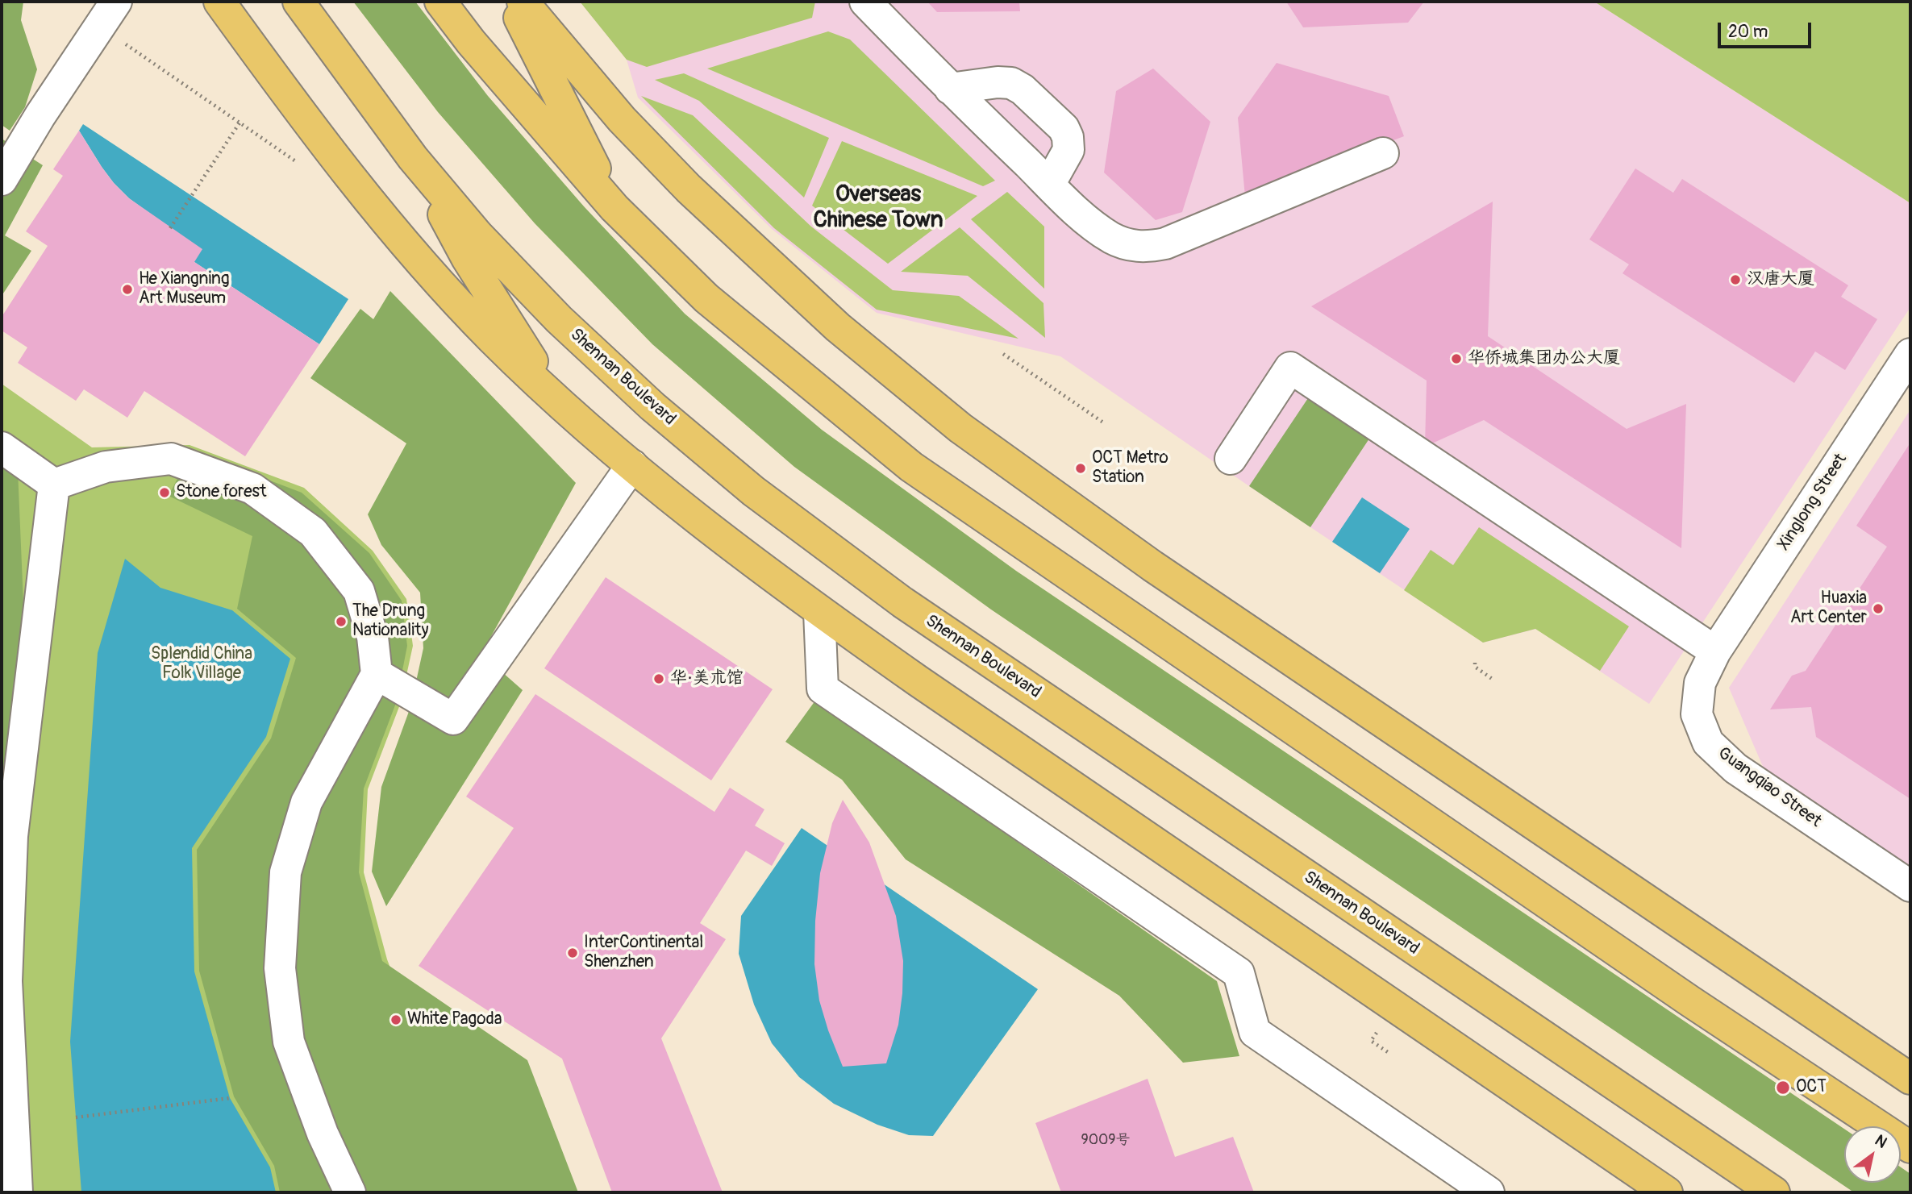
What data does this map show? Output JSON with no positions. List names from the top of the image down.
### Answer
{
  "streets": {
    "main road": ["Shennan Boulevard"],
    "street": ["Xinglong Street", "Guangqiao Street"]
  },
  "crossings": [
    ["Xinglong Street", "Guangqiao Street"]
  ],
  "districts": ["Overseas Chinese Town"],
  "parks": ["Splendid China Folk Village"],
  "places": [
    "汉唐大厦",
    "He Xiangning Art Museum",
    "华侨城集团办公大厦",
    "OCT Metro Station",
    "Stone forest",
    "Huaxia Art Center",
    "The Drung Nationality",
    "华·美术馆",
    "InterContinental Shenzhen",
    "White Pagoda",
    "OCT"
  ],
  "house_numbers": ["9009号"],
  "scale_bar": "20 m",
  "north": "top right"
}
